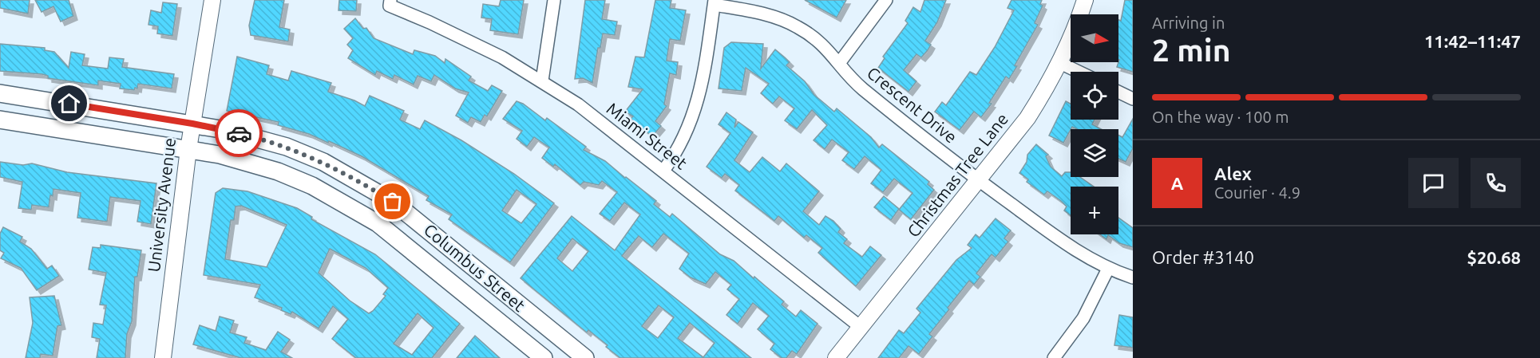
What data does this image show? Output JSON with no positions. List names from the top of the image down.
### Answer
{
  "streets": {
    "main road": ["Columbus Street"],
    "street": [
      "Crescent Drive",
      "Miami Street",
      "Christmas Tree Lane",
      "University Avenue"
    ]
  },
  "crossings": [
    ["Crescent Drive", "Christmas Tree Lane"],
    ["Miami Street", "Christmas Tree Lane"],
    ["University Avenue", "Columbus Street"]
  ],
  "north": "right",
  "page": {
    "heading": ["2 min", "Arriving in", "11:42–11:47"],
    "panel": [
      "Alex",
      "Courier · 4.9",
      "Order #3140",
      "$20.68"
    ],
    "map_buttons": "+",
    "bar": "On the way · 100 m",
    "round": "A"
  }
}
